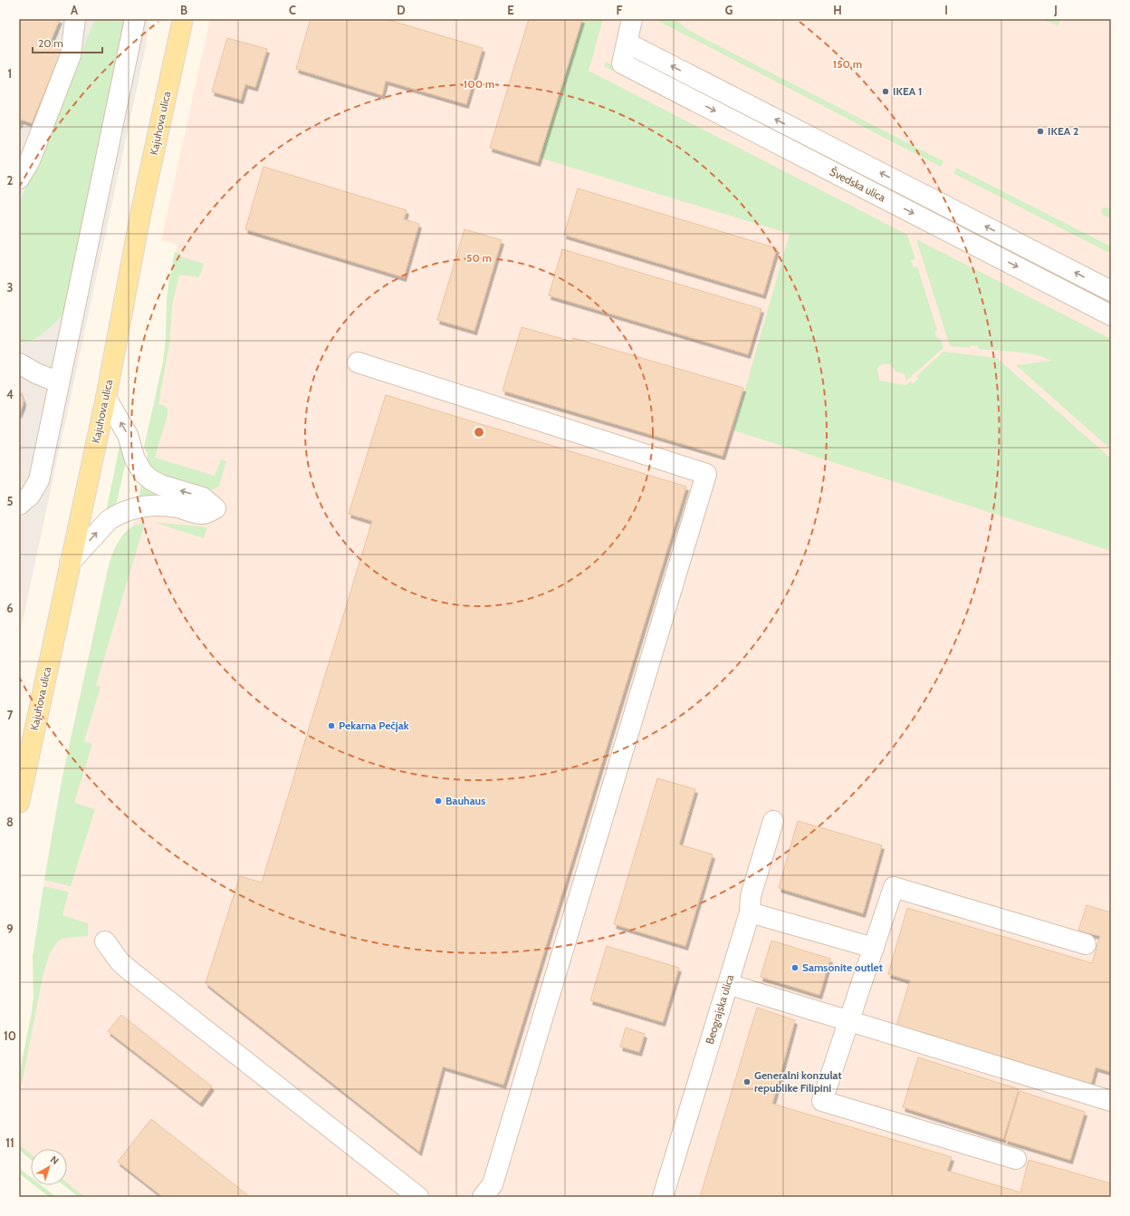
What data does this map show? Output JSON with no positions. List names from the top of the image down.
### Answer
{
  "streets": {
    "main road": ["Kajuhova ulica"],
    "street": ["Švedska ulica", "Beograjska ulica"]
  },
  "places": [
    "IKEA 1",
    "IKEA 2",
    "Pekarna Pečjak",
    "Bauhaus",
    "Samsonite outlet",
    "Generalni konzulat republike Filipini"
  ],
  "scale_bar": "20 m",
  "north": "top right",
  "grid": {
    "columns": [
      "A",
      "B",
      "C",
      "D",
      "E",
      "F",
      "G",
      "H",
      "I",
      "J"
    ],
    "rows": [
      "1",
      "2",
      "3",
      "4",
      "5",
      "6",
      "7",
      "8",
      "9",
      "10",
      "11"
    ]
  },
  "rings": ["150 m", "100 m", "50 m"]
}
